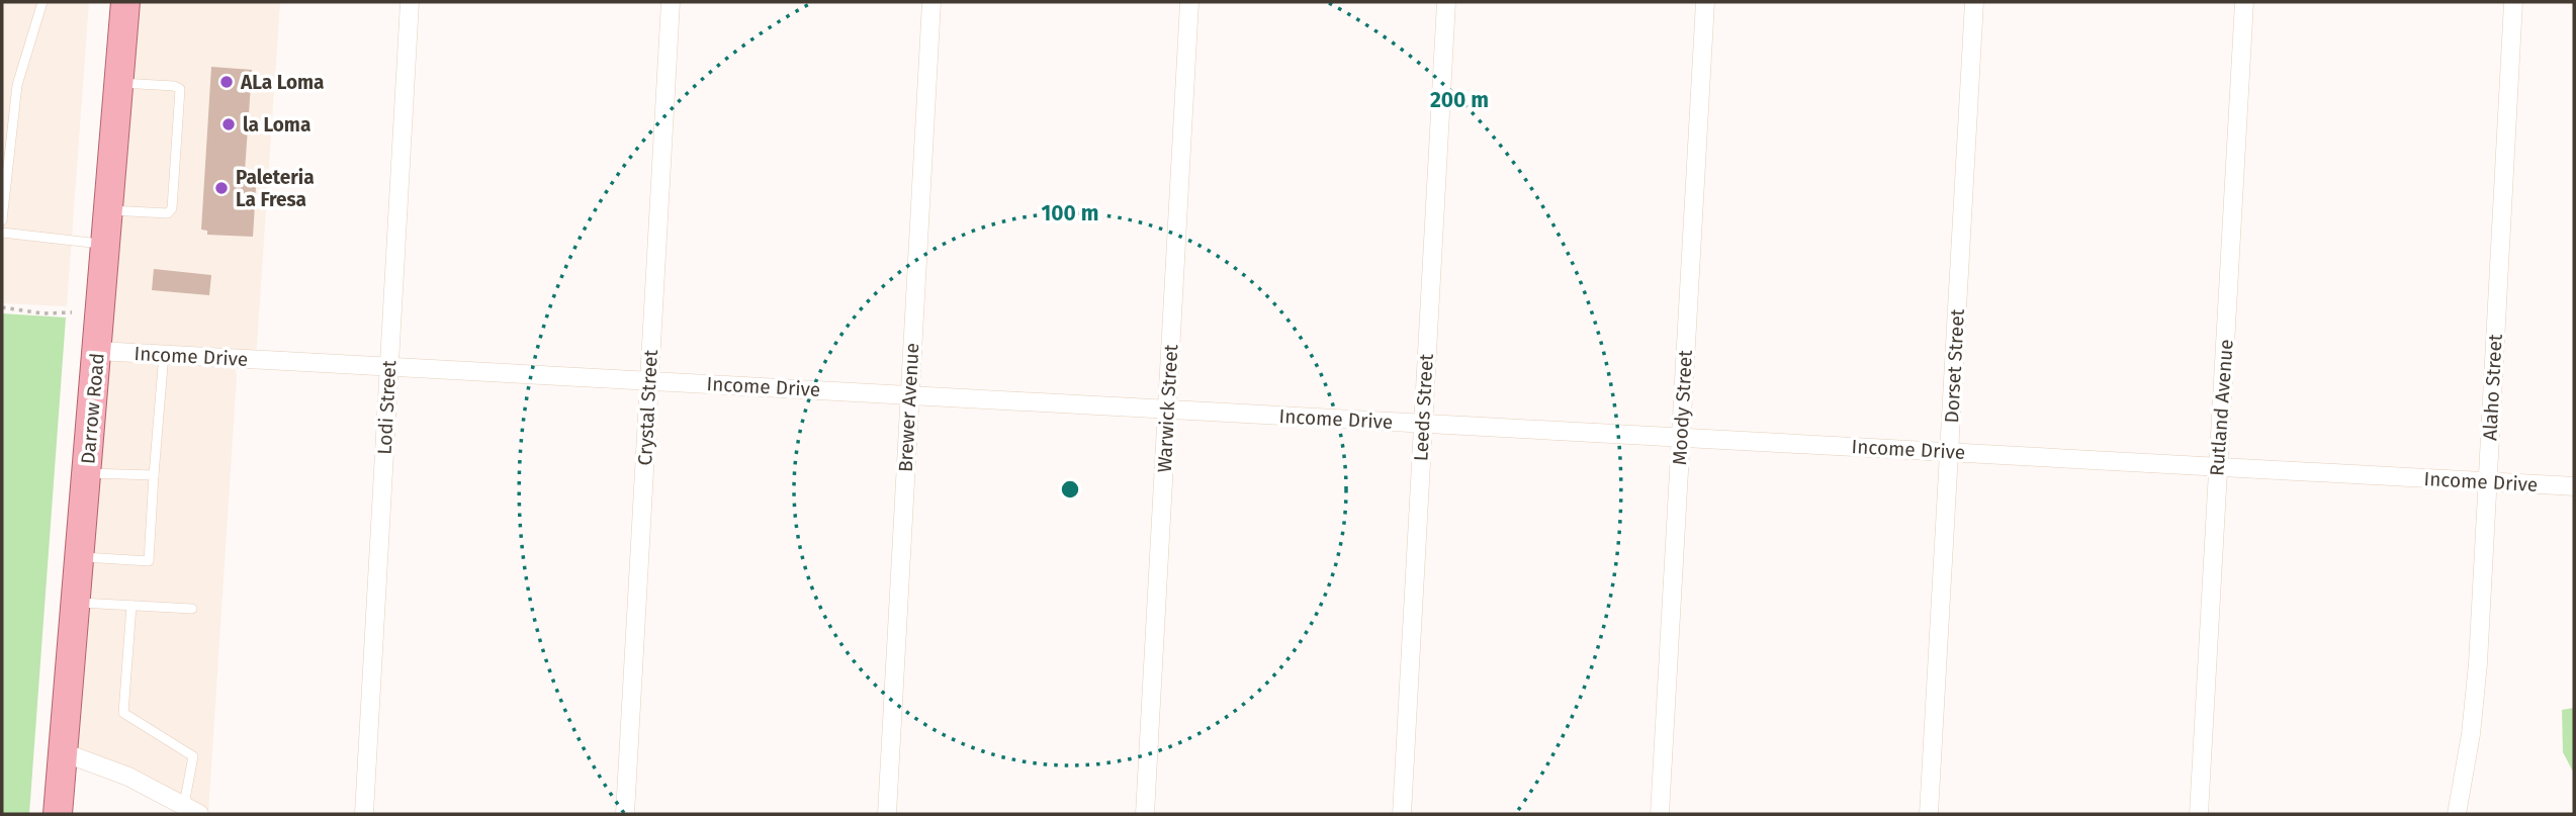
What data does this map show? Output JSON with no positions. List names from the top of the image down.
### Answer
{
  "streets": {
    "main road": ["Darrow Road"],
    "street": [
      "Income Drive",
      "Dorset Street",
      "Alaho Street",
      "Lodi Street",
      "Crystal Street",
      "Brewer Avenue",
      "Leeds Street",
      "Moody Street",
      "Rutland Avenue",
      "Warwick Street"
    ]
  },
  "crossings": [
    ["Income Drive", "Dorset Street"],
    ["Income Drive", "Alaho Street"],
    ["Income Drive", "Lodi Street"],
    ["Income Drive", "Crystal Street"],
    ["Income Drive", "Brewer Avenue"],
    ["Income Drive", "Leeds Street"],
    ["Income Drive", "Moody Street"],
    ["Income Drive", "Rutland Avenue"],
    ["Income Drive", "Darrow Road"],
    ["Income Drive", "Warwick Street"]
  ],
  "places": ["ALa Loma", "la Loma", "Paleteria La Fresa"],
  "rings": ["200 m", "100 m"]
}
